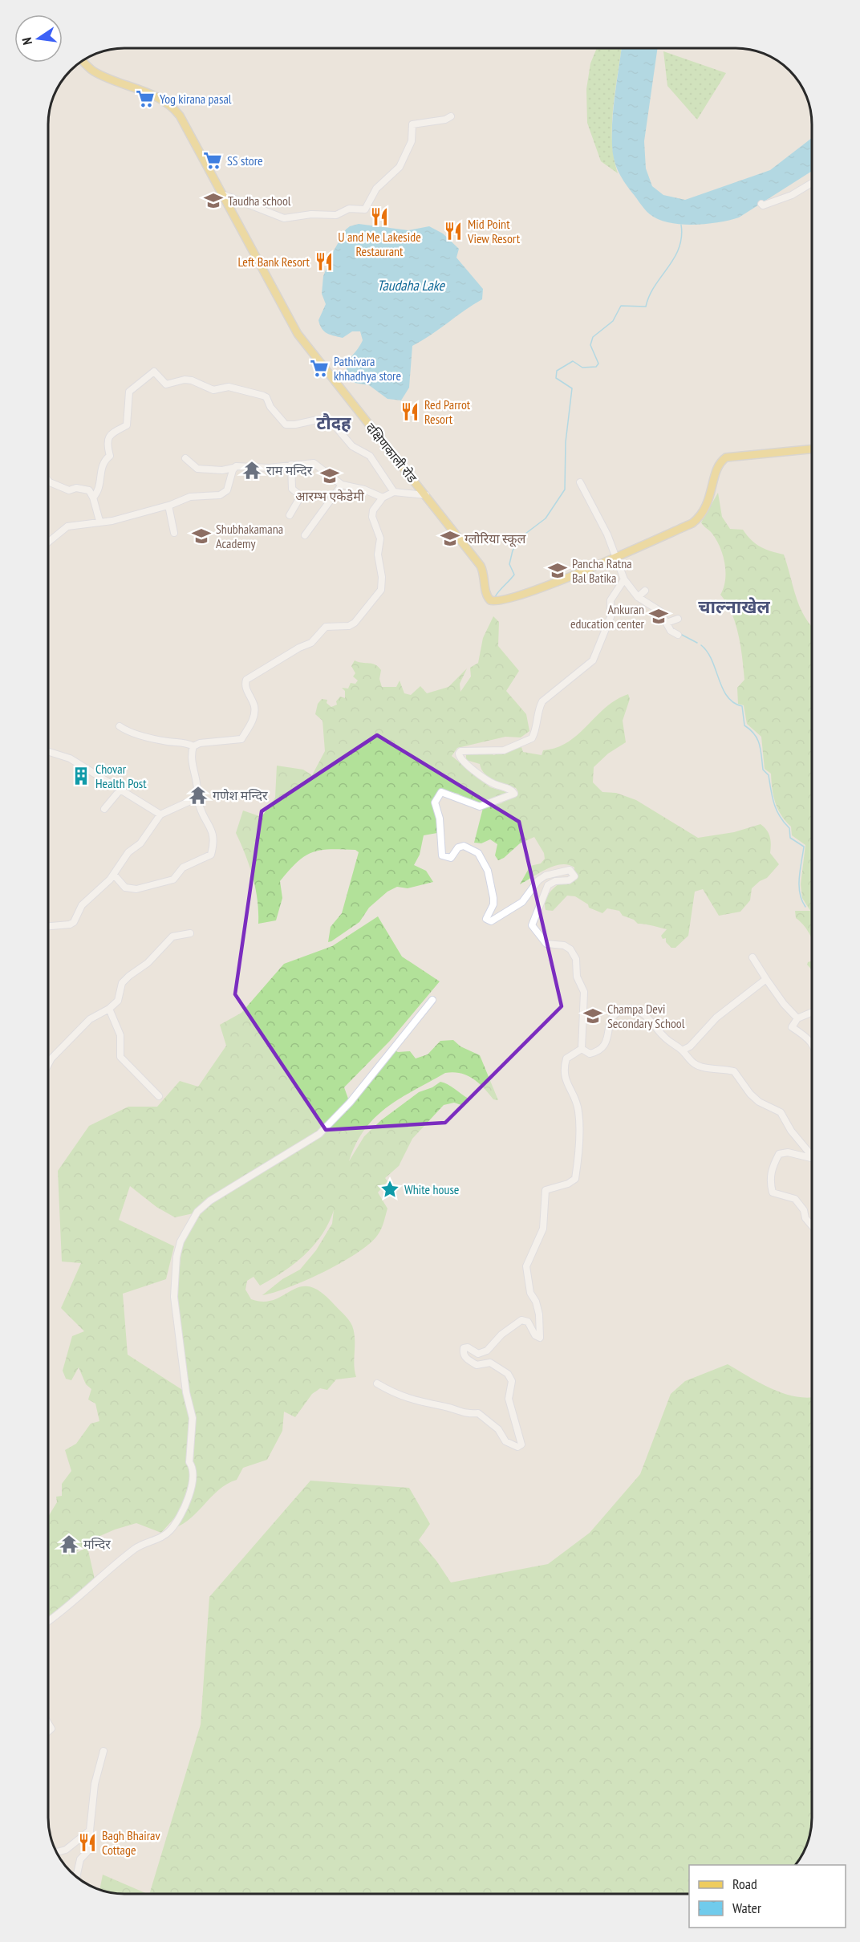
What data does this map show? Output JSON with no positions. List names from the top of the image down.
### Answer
{
  "streets": {
    "main road": ["दक्षिणकाली रोड"]
  },
  "districts": ["टौदह", "चाल्नाखेल"],
  "water": ["Taudaha Lake"],
  "places": {
    "supermarket": ["Yog kirana pasal", "SS store", "Pathivara khhadhya store"],
    "school or university": [
      "Taudha school",
      "आरम्भ एकेडेमी",
      "Shubhakamana Academy",
      "ग्लोरिया स्कूल",
      "Pancha Ratna Bal Batika",
      "Ankuran education center",
      "Champa Devi Secondary School"
    ],
    "restaurant": [
      "U and Me Lakeside Restaurant",
      "Mid Point View Resort",
      "Left Bank Resort",
      "Red Parrot Resort",
      "Bagh Bhairav Cottage"
    ],
    "temple": ["राम मन्दिर", "गणेश मन्दिर", "मन्दिर"],
    "building": ["Chovar Health Post"],
    "place": ["White house"]
  },
  "legend": ["Road", "Water"],
  "north": "left"
}
